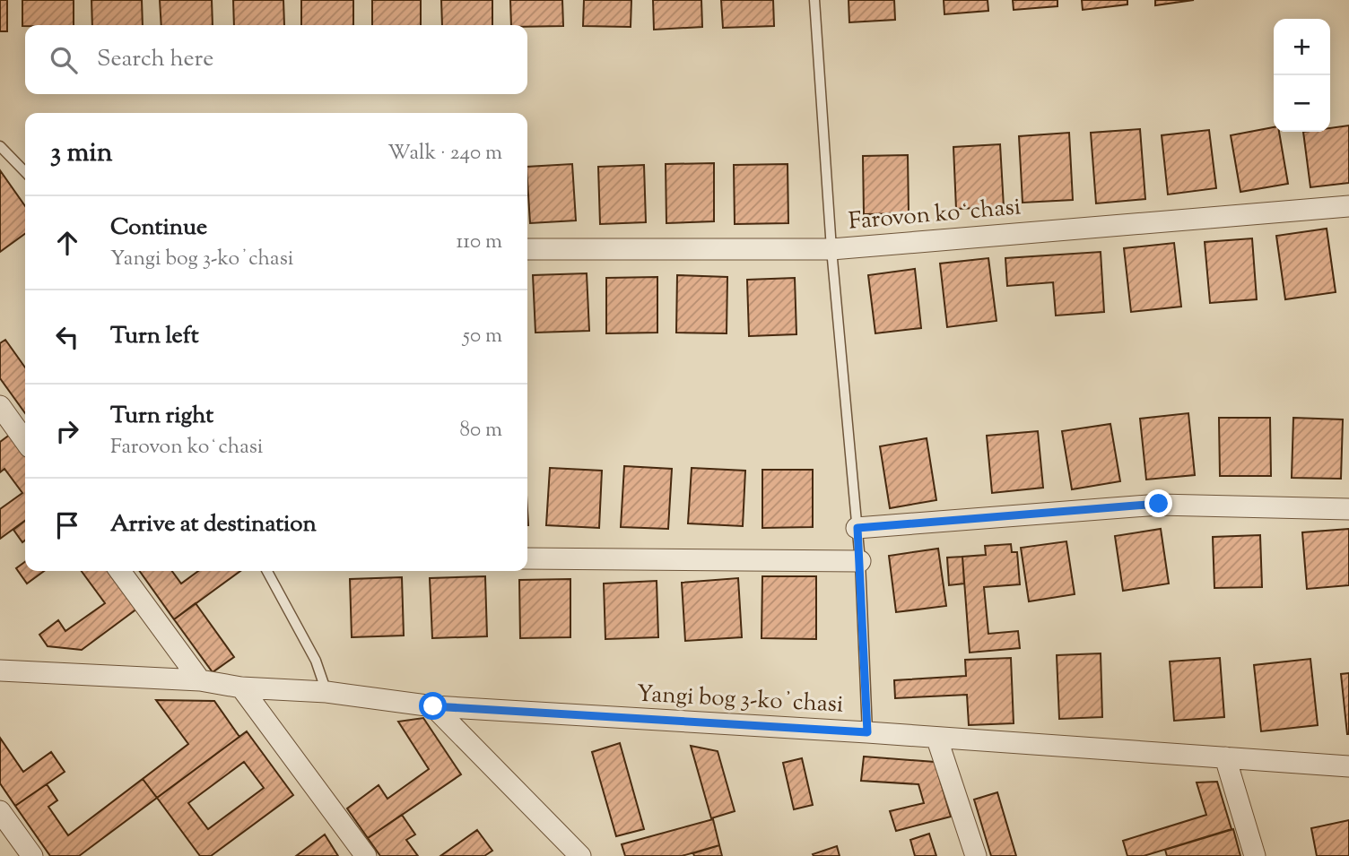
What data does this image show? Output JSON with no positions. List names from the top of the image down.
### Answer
{
  "streets": {
    "street": ["Farovon koʻchasi", "Yangi bog 3-koʼchasi"]
  },
  "page": {
    "map_buttons": ["+", "−"],
    "search": "Search here",
    "heading": ["3 min", "Walk · 240 m"],
    "list": [
      ["Continue", "Yangi bog 3-koʼchasi", "110 m"],
      ["Turn left", "50 m"],
      ["Turn right", "Farovon koʻchasi", "80 m"],
      "Arrive at destination"
    ]
  }
}
